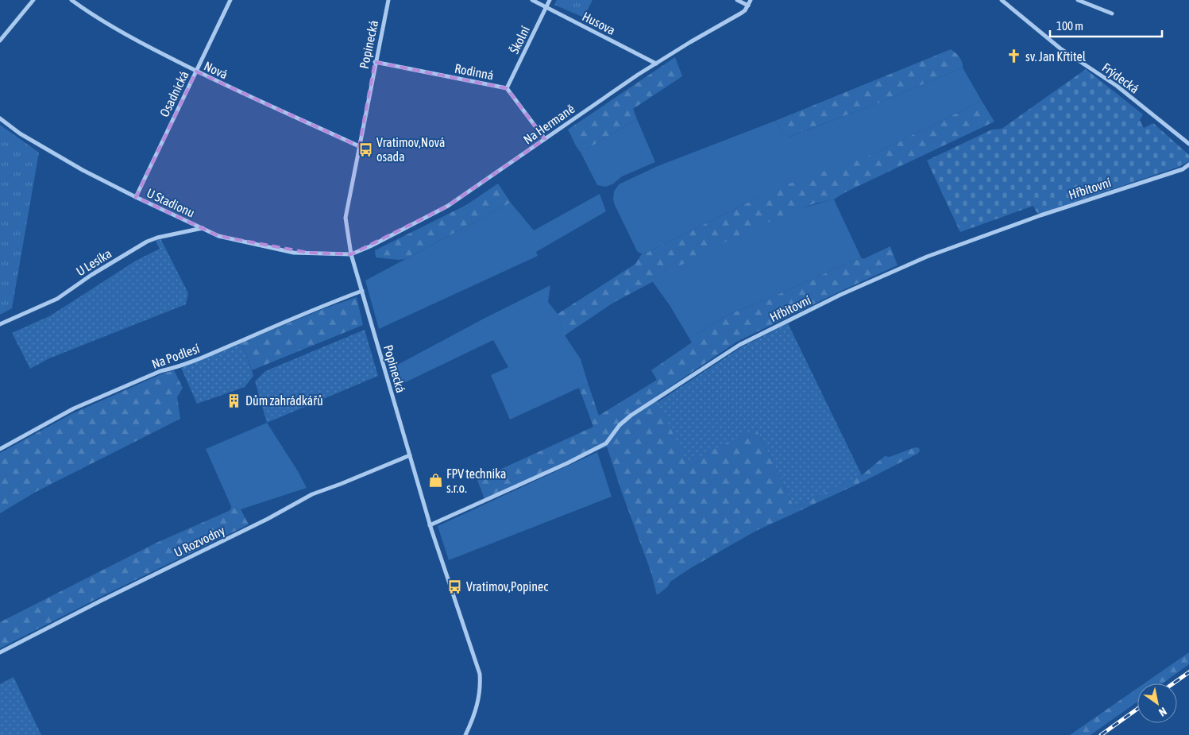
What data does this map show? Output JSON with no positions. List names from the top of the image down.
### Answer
{
  "streets": {
    "street": [
      "Husova",
      "Školní",
      "Popinecká",
      "Nová",
      "Rodinná",
      "Frýdecká",
      "Osadnická",
      "Na Hermaně",
      "Hřbitovní",
      "U Stadionu",
      "U Lesíka",
      "Na Podlesí",
      "U Rozvodny"
    ]
  },
  "crossings": [
    ["Husova", "Školní"],
    ["Husova", "Na Hermaně"],
    ["Školní", "Rodinná"],
    ["Popinecká", "Nová"],
    ["Popinecká", "Rodinná"],
    ["Popinecká", "Na Hermaně"],
    ["Popinecká", "Hřbitovní"],
    ["Popinecká", "U Stadionu"],
    ["Popinecká", "Na Podlesí"],
    ["Popinecká", "U Rozvodny"],
    ["Nová", "Osadnická"],
    ["Rodinná", "Na Hermaně"],
    ["Osadnická", "U Stadionu"],
    ["Na Hermaně", "U Stadionu"],
    ["U Stadionu", "U Lesíka"]
  ],
  "places": {
    "church": ["sv. Jan Křtitel"],
    "bus stop": ["Vratimov,Nová osada", "Vratimov,Popinec"],
    "building": ["Dům zahrádkářů"],
    "shop": ["FPV technika s.r.o."]
  },
  "scale_bar": "100 m",
  "north": "bottom right"
}
